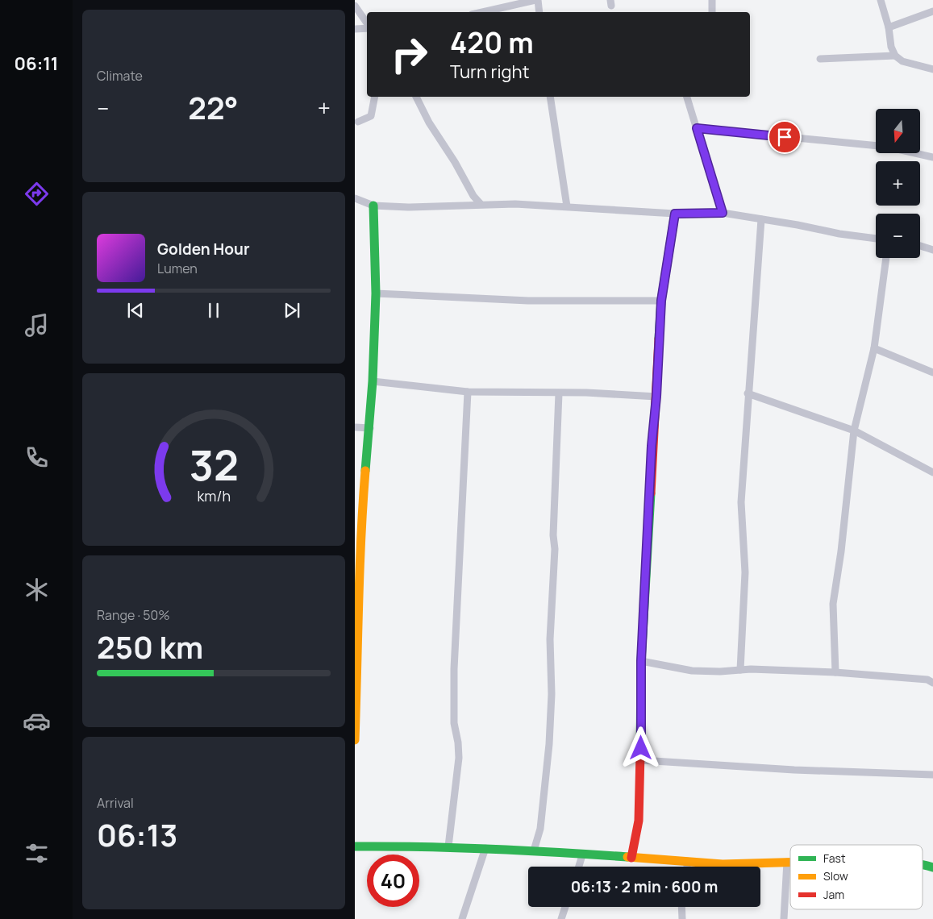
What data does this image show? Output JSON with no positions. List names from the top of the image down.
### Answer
{
  "legend": ["Fast", "Slow", "Jam"],
  "north": "bottom",
  "page": {
    "tabs": "06:11",
    "tile": [
      "Climate",
      ["Range · 50%", "250 km"],
      ["Arrival", "06:13"]
    ],
    "turn": ["420 m", "Turn right"],
    "heat": ["−", "22°", "+"],
    "map_buttons": ["+", "−"],
    "song": ["Golden Hour", "Lumen"],
    "limit": "40",
    "trip": "06:13 · 2 min · 600 m",
    "gauge": ["32", "km/h"]
  }
}
